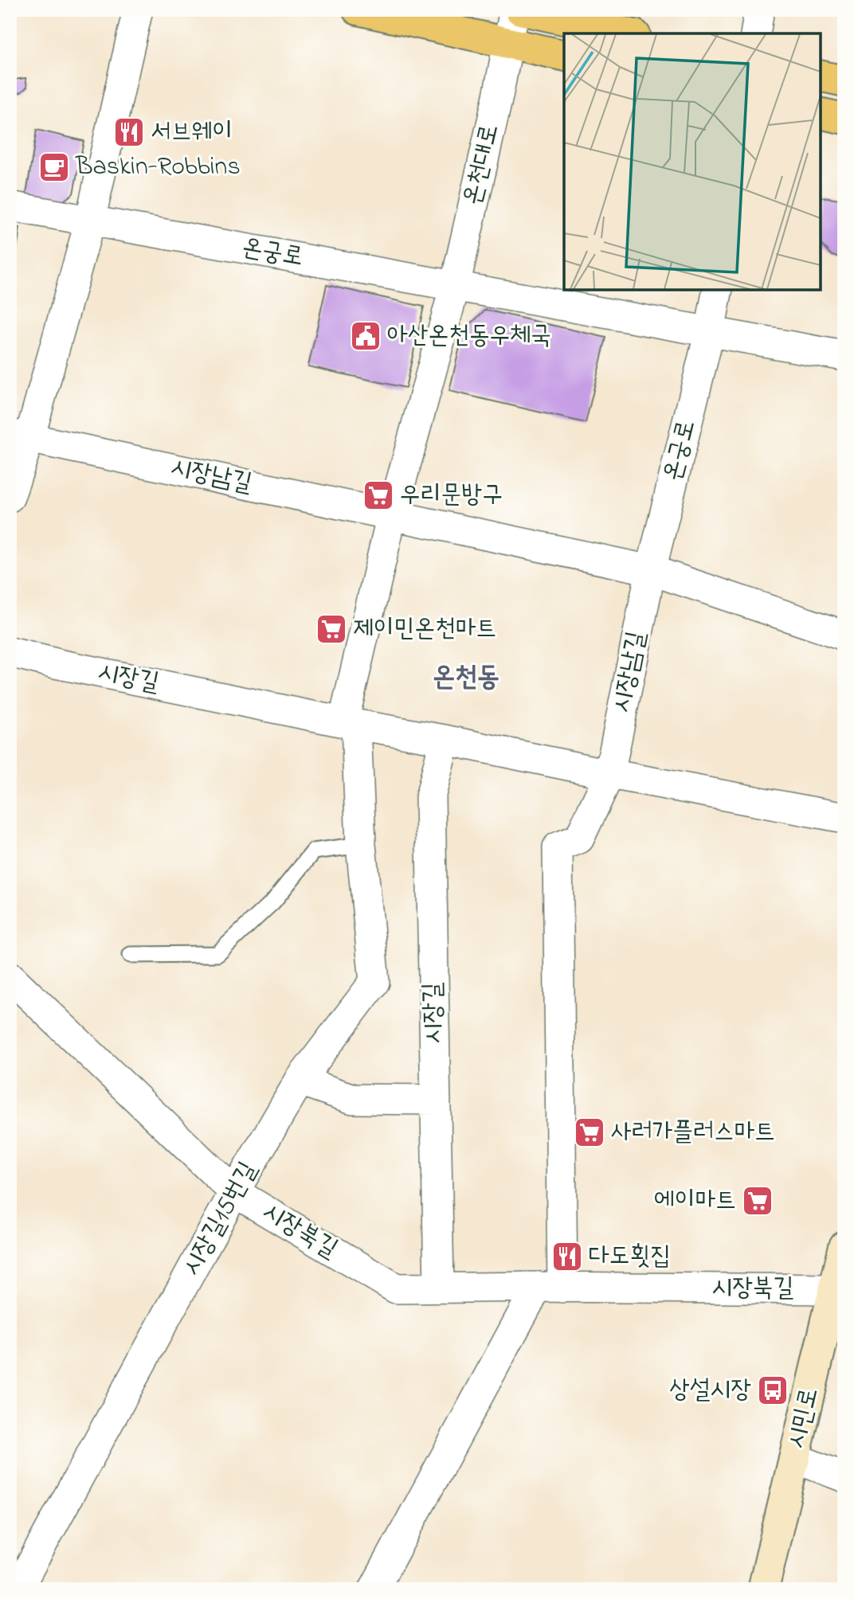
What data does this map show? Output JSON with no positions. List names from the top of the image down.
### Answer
{
  "streets": {
    "main road": ["시민로"],
    "street": [
      "온천대로",
      "온궁로",
      "시장남길",
      "시장길",
      "시장길15번길",
      "시장북길"
    ]
  },
  "crossings": [
    ["온천대로", "온궁로"],
    ["온궁로", "시장남길"],
    ["시장남길", "시장길"],
    ["시장길", "시장길15번길"],
    ["시장길", "시장북길"],
    ["시장길15번길", "시장북길"],
    ["시장북길", "시민로"]
  ],
  "districts": ["온천동"],
  "places": {
    "restaurant": ["서브웨이", "다도횟집"],
    "cafe": ["Baskin-Robbins"],
    "public building": ["아산온천동우체국"],
    "supermarket": [
      "우리문방구",
      "제이민온천마트",
      "사러가플러스마트",
      "에이마트"
    ],
    "bus stop": ["상설시장"]
  }
}
